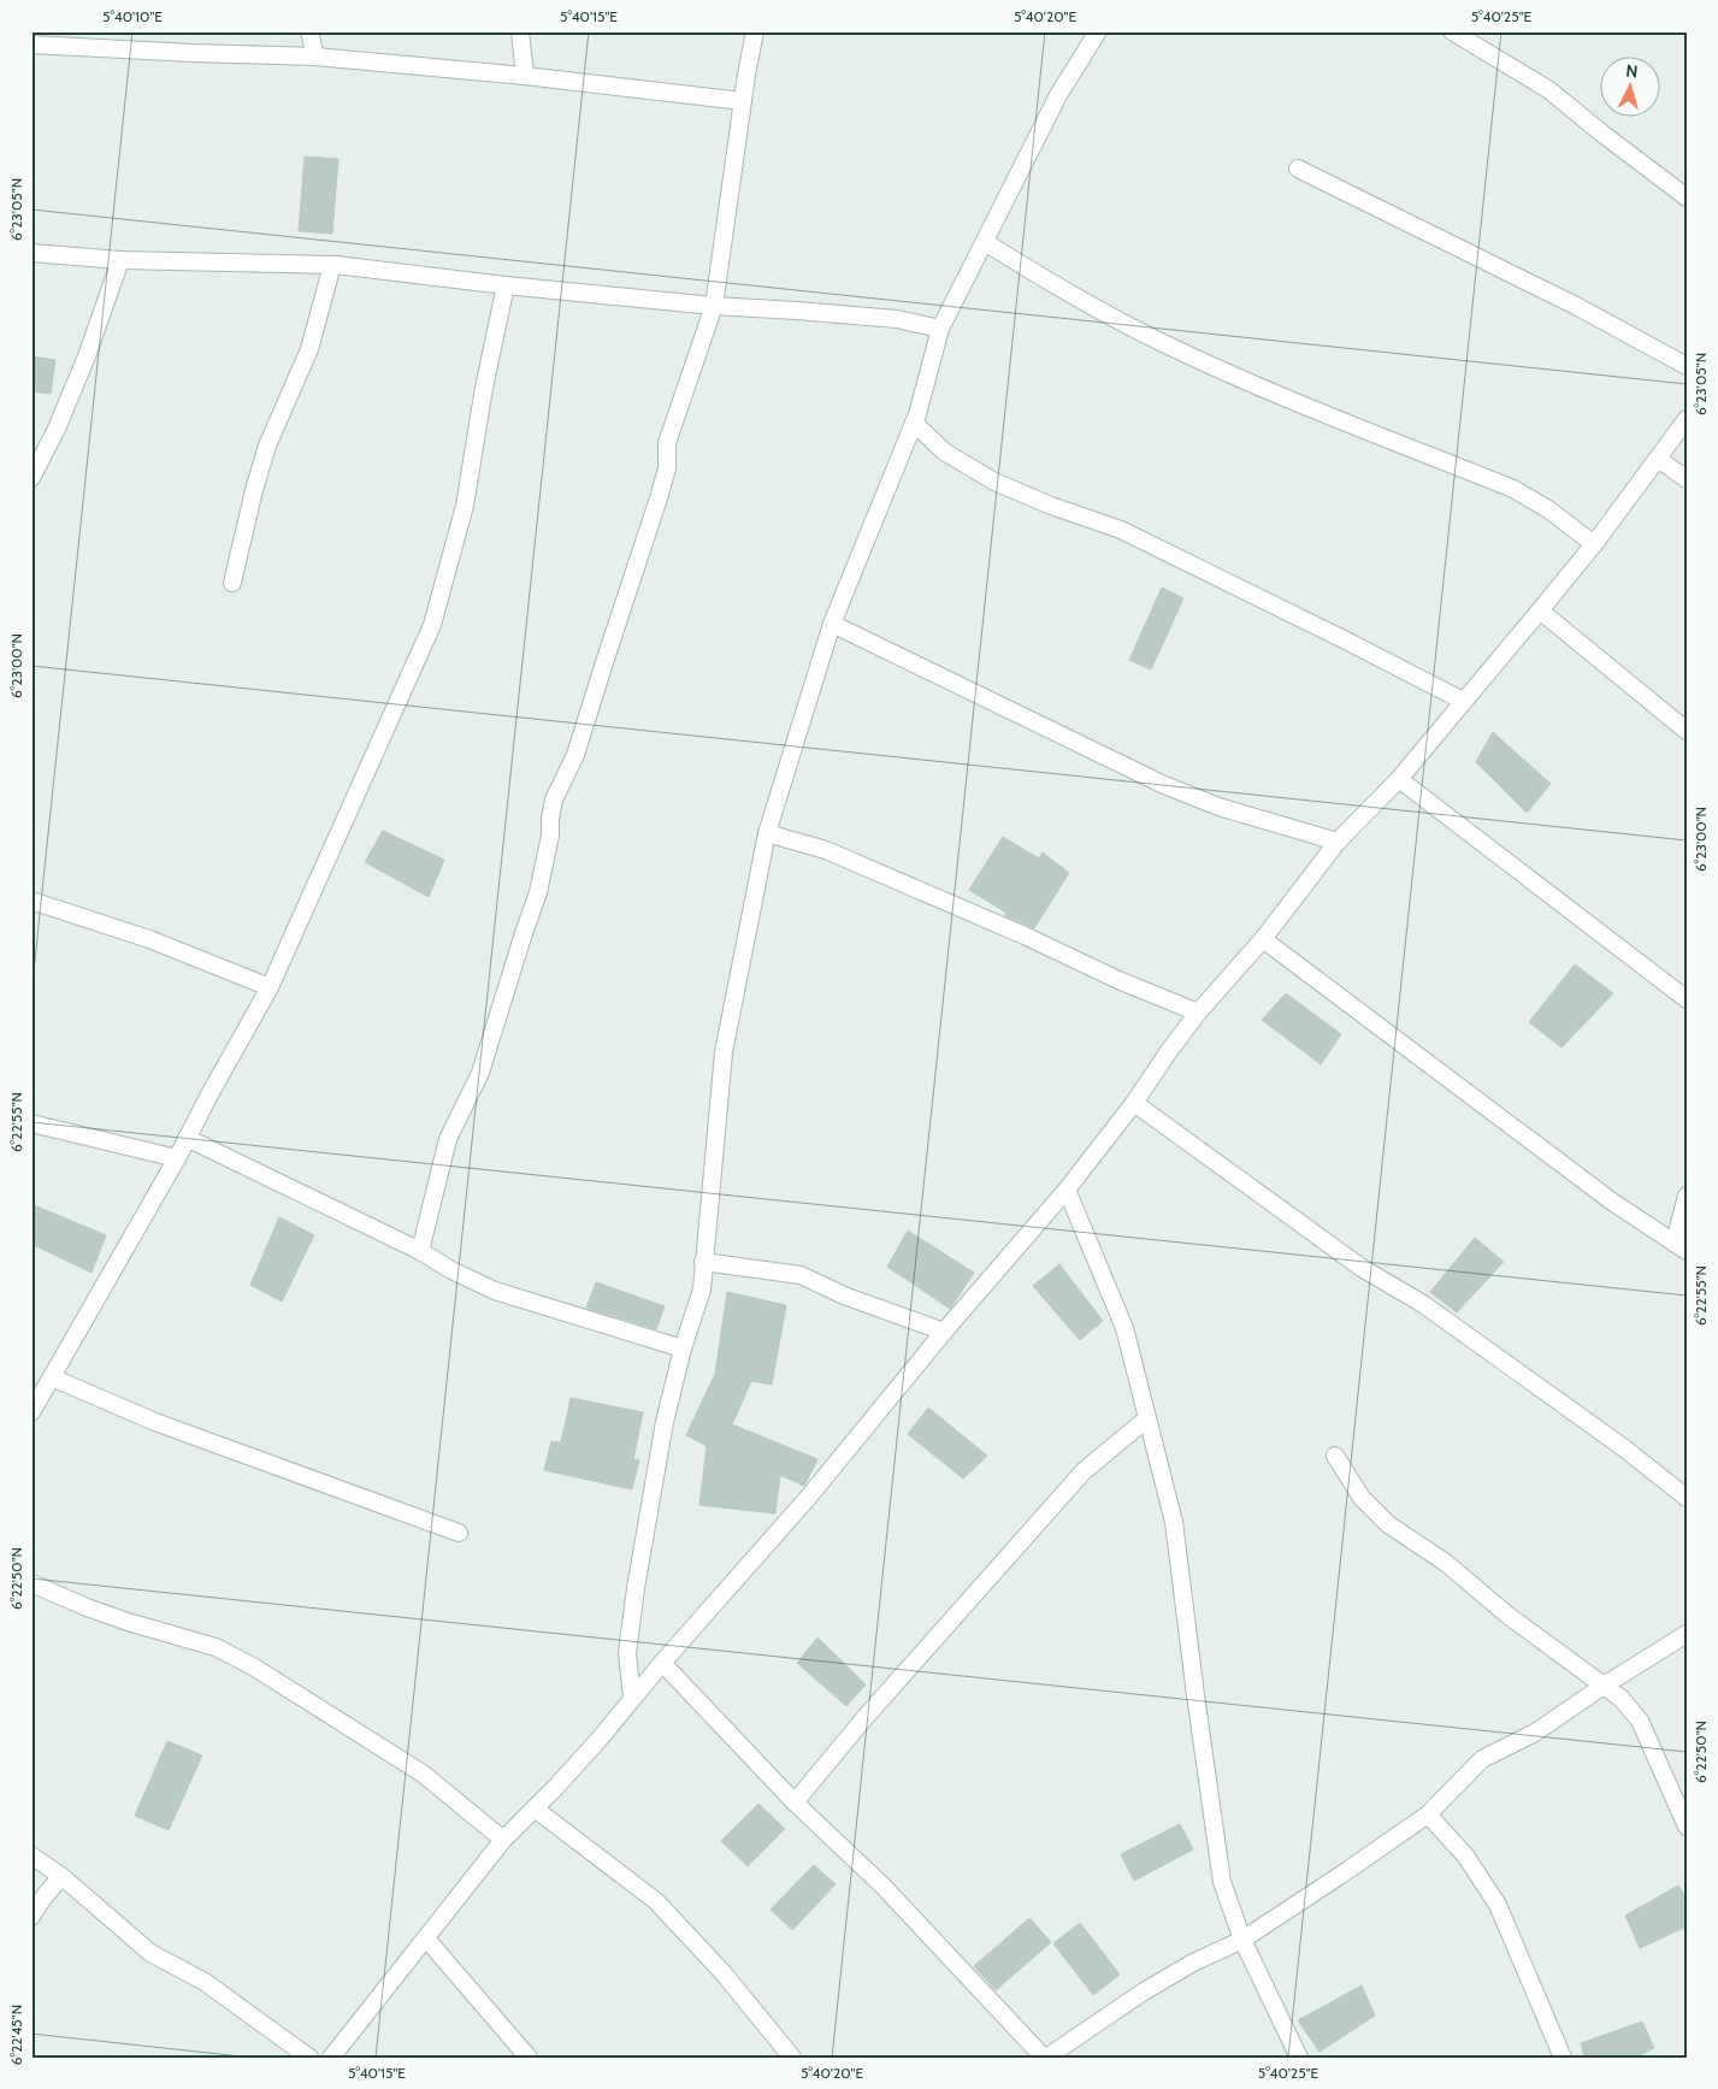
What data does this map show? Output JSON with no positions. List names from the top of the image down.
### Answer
{
  "north": "top",
  "coordinates": [
    "5°40'10\"E",
    "5°40'15\"E",
    "5°40'20\"E",
    "5°40'25\"E",
    "6°23'05\"N",
    "6°23'00\"N",
    "6°22'55\"N",
    "6°22'50\"N",
    "6°22'45\"N"
  ]
}
